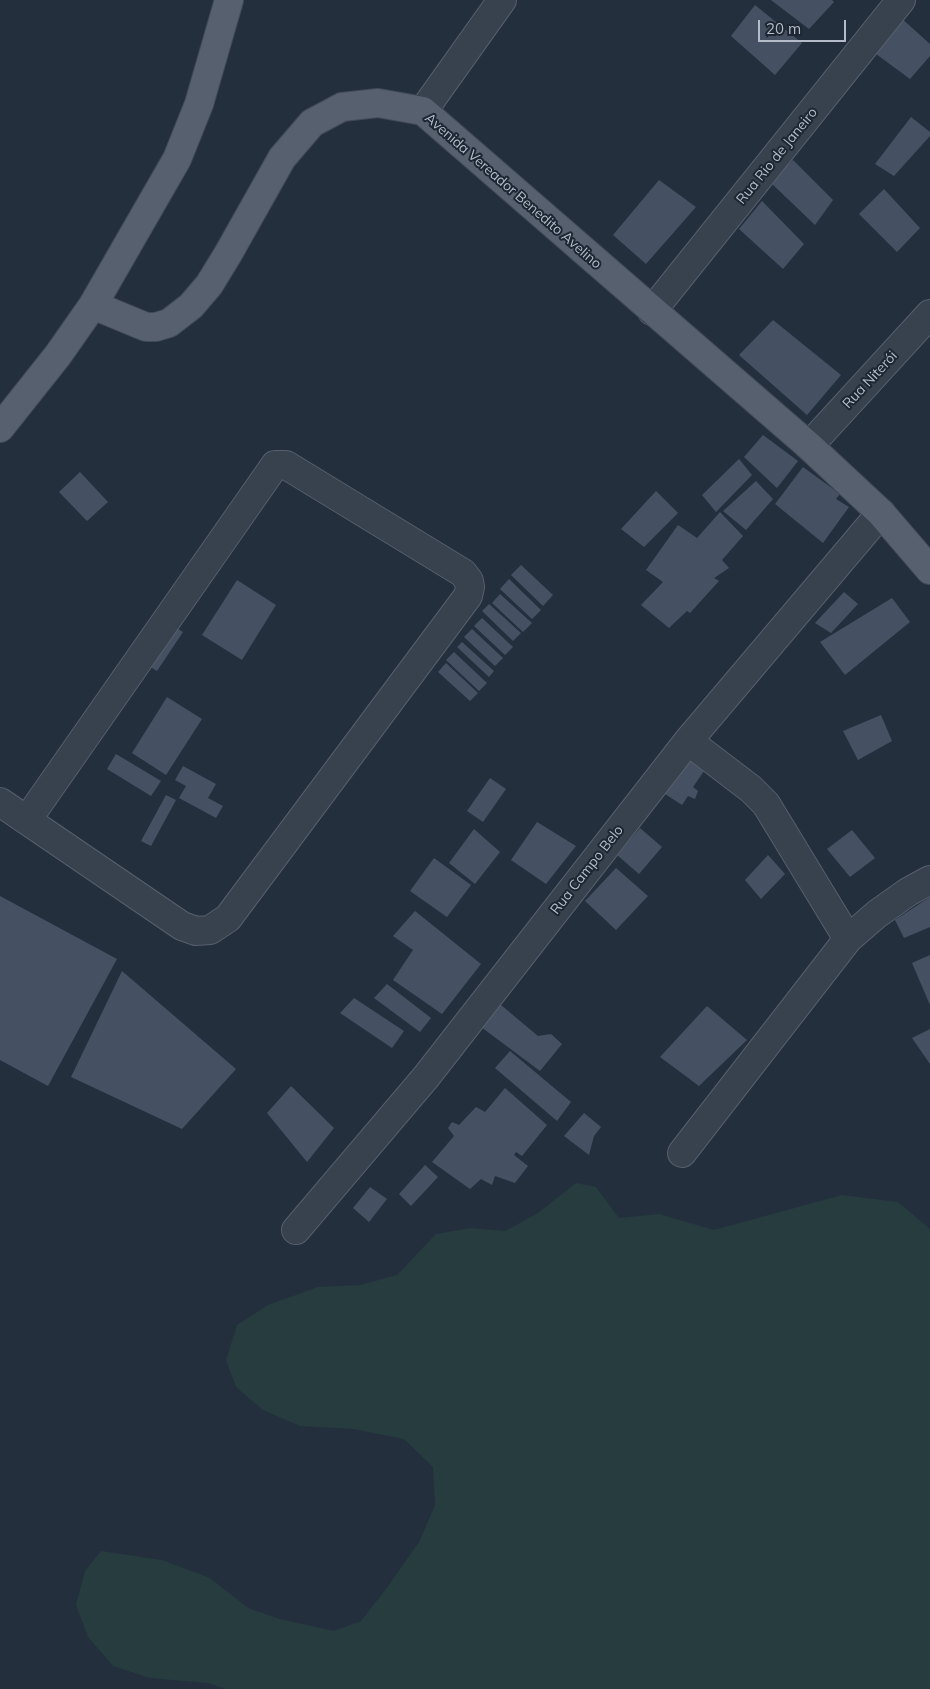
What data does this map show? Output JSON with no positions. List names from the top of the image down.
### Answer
{
  "streets": {
    "main road": ["Avenida Vereador Benedito Avelino"],
    "street": ["Rua Rio de Janeiro", "Rua Niterói", "Rua Campo Belo"]
  },
  "crossings": [
    ["Rua Rio de Janeiro", "Avenida Vereador Benedito Avelino"],
    ["Avenida Vereador Benedito Avelino", "Rua Niterói"],
    ["Avenida Vereador Benedito Avelino", "Rua Campo Belo"]
  ],
  "scale_bar": "20 m"
}
